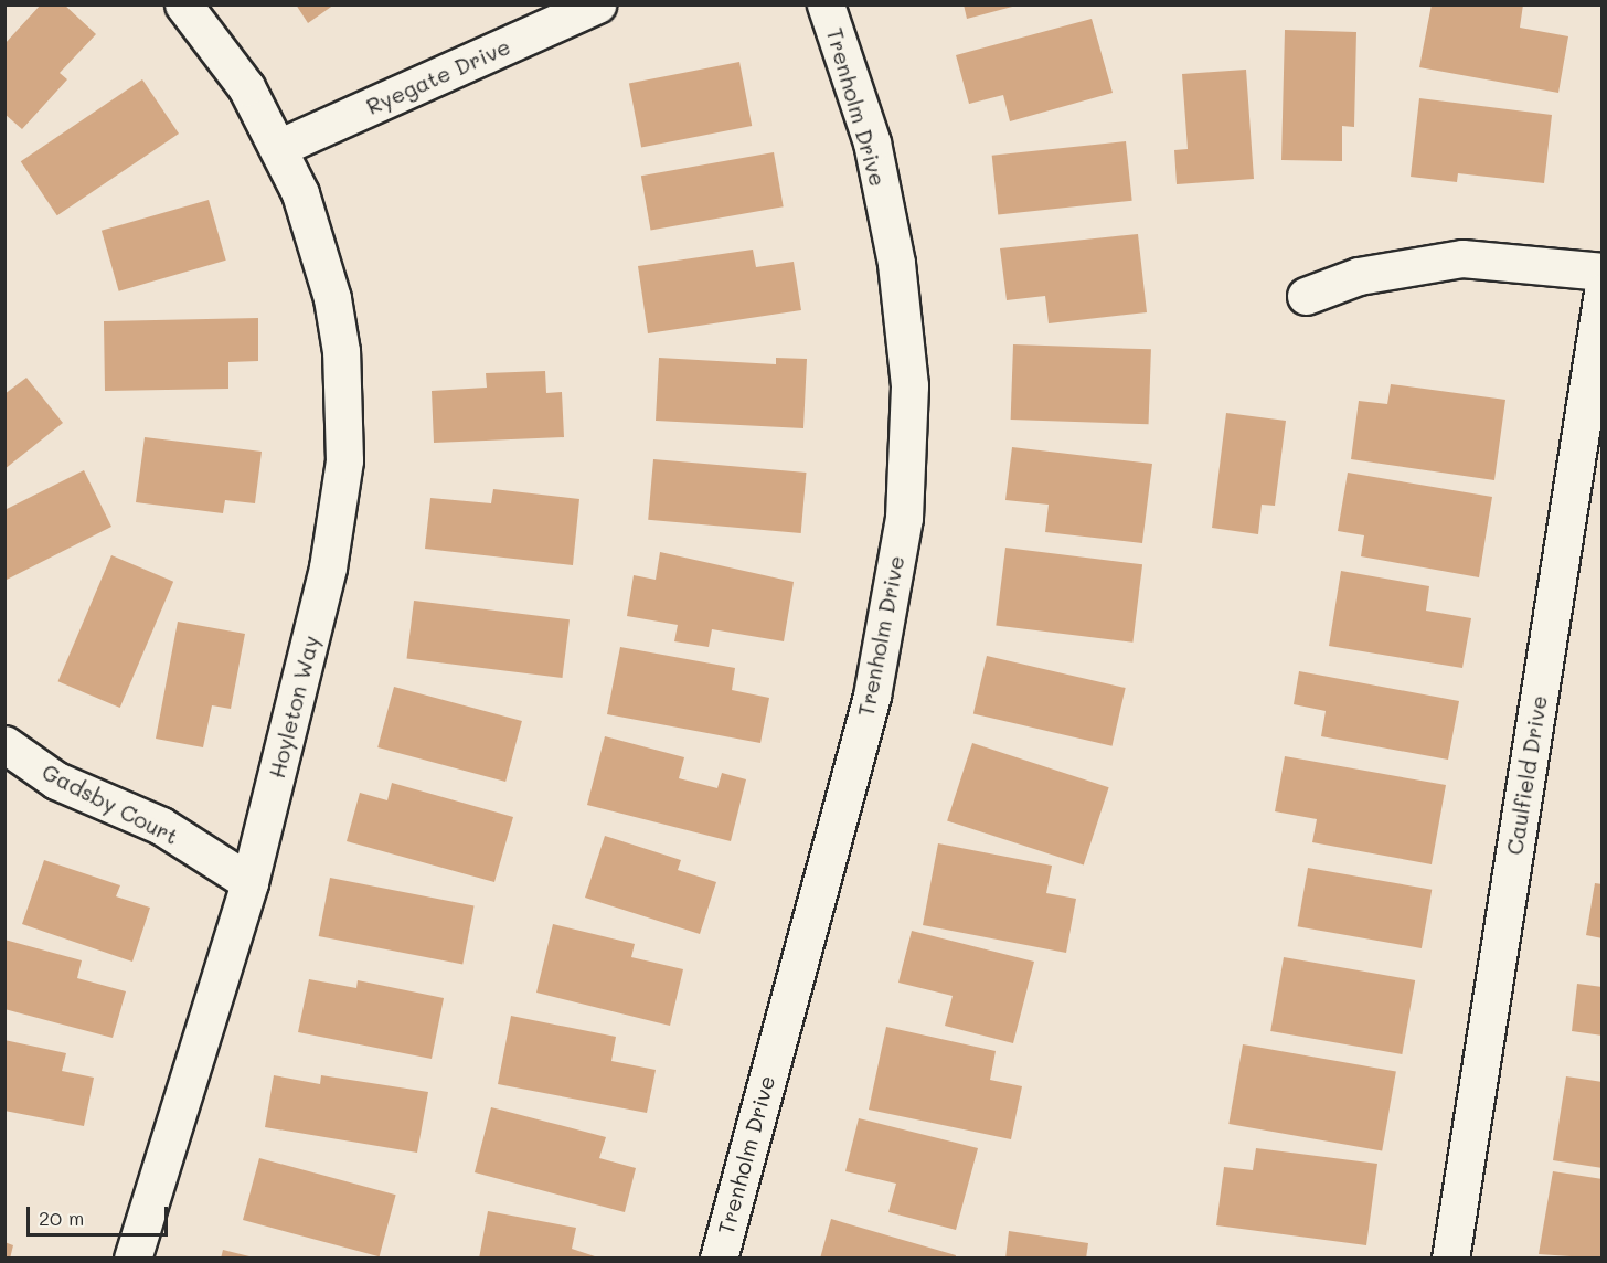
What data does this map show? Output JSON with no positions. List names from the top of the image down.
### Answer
{
  "streets": {
    "street": [
      "Ryegate Drive",
      "Trenholm Drive",
      "Hoyleton Way",
      "Caulfield Drive",
      "Gadsby Court"
    ]
  },
  "crossings": [
    ["Ryegate Drive", "Hoyleton Way"],
    ["Hoyleton Way", "Gadsby Court"]
  ],
  "scale_bar": "20 m"
}
